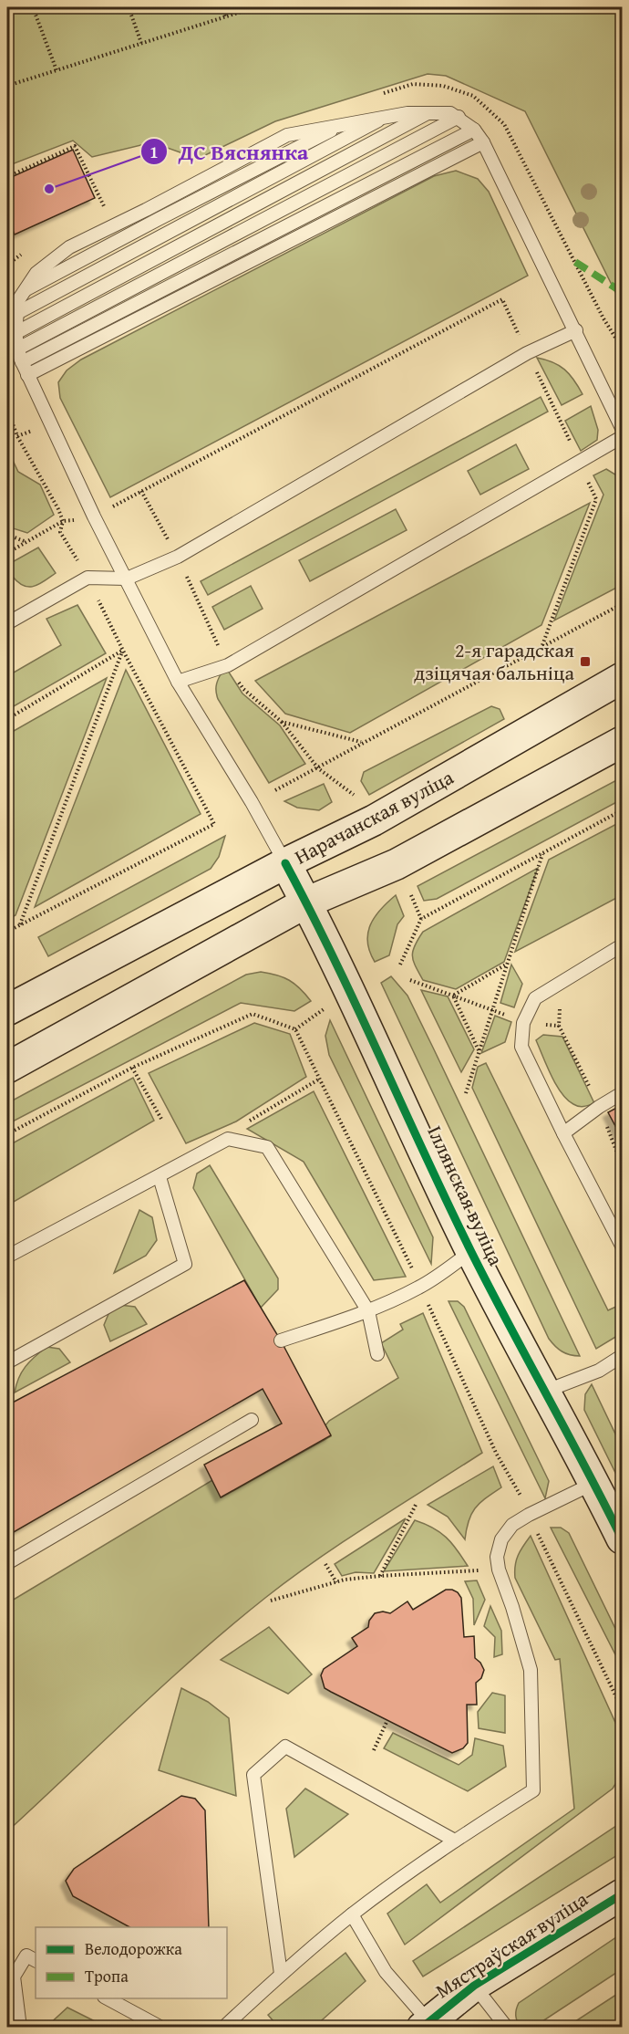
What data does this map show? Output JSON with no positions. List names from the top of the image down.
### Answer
{
  "streets": {
    "main road": ["Нарачанская вуліца", "Іллянская вуліца", "Мястраўская вуліца"]
  },
  "crossings": [
    ["Нарачанская вуліца", "Іллянская вуліца"]
  ],
  "places": {
    "other": ["ДС Вяснянка"],
    "transit": ["2-я гарадская дзіцячая бальніца"]
  },
  "legend": ["Велодорожка", "Тропа"]
}
